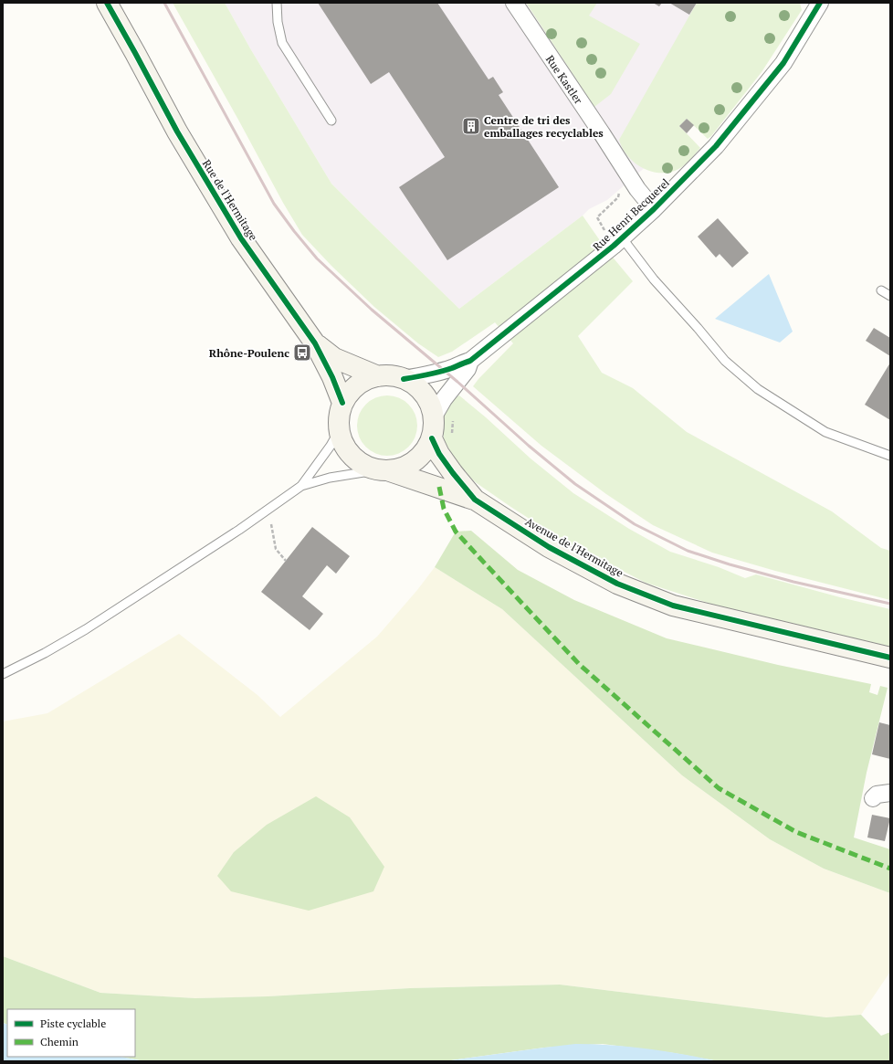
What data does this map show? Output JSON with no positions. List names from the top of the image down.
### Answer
{
  "streets": {
    "street": [
      "Rue Kastler",
      "Rue de l'Hermitage",
      "Rue Henri Becquerel",
      "Avenue de l'Hermitage"
    ]
  },
  "crossings": [
    ["Rue Kastler", "Rue Henri Becquerel"],
    ["Rue de l'Hermitage", "Rue Henri Becquerel"],
    ["Rue de l'Hermitage", "Avenue de l'Hermitage"],
    ["Rue Henri Becquerel", "Avenue de l'Hermitage"]
  ],
  "places": {
    "building": ["Centre de tri des emballages recyclables"],
    "bus stop": ["Rhône-Poulenc"]
  },
  "legend": ["Piste cyclable", "Chemin"]
}
